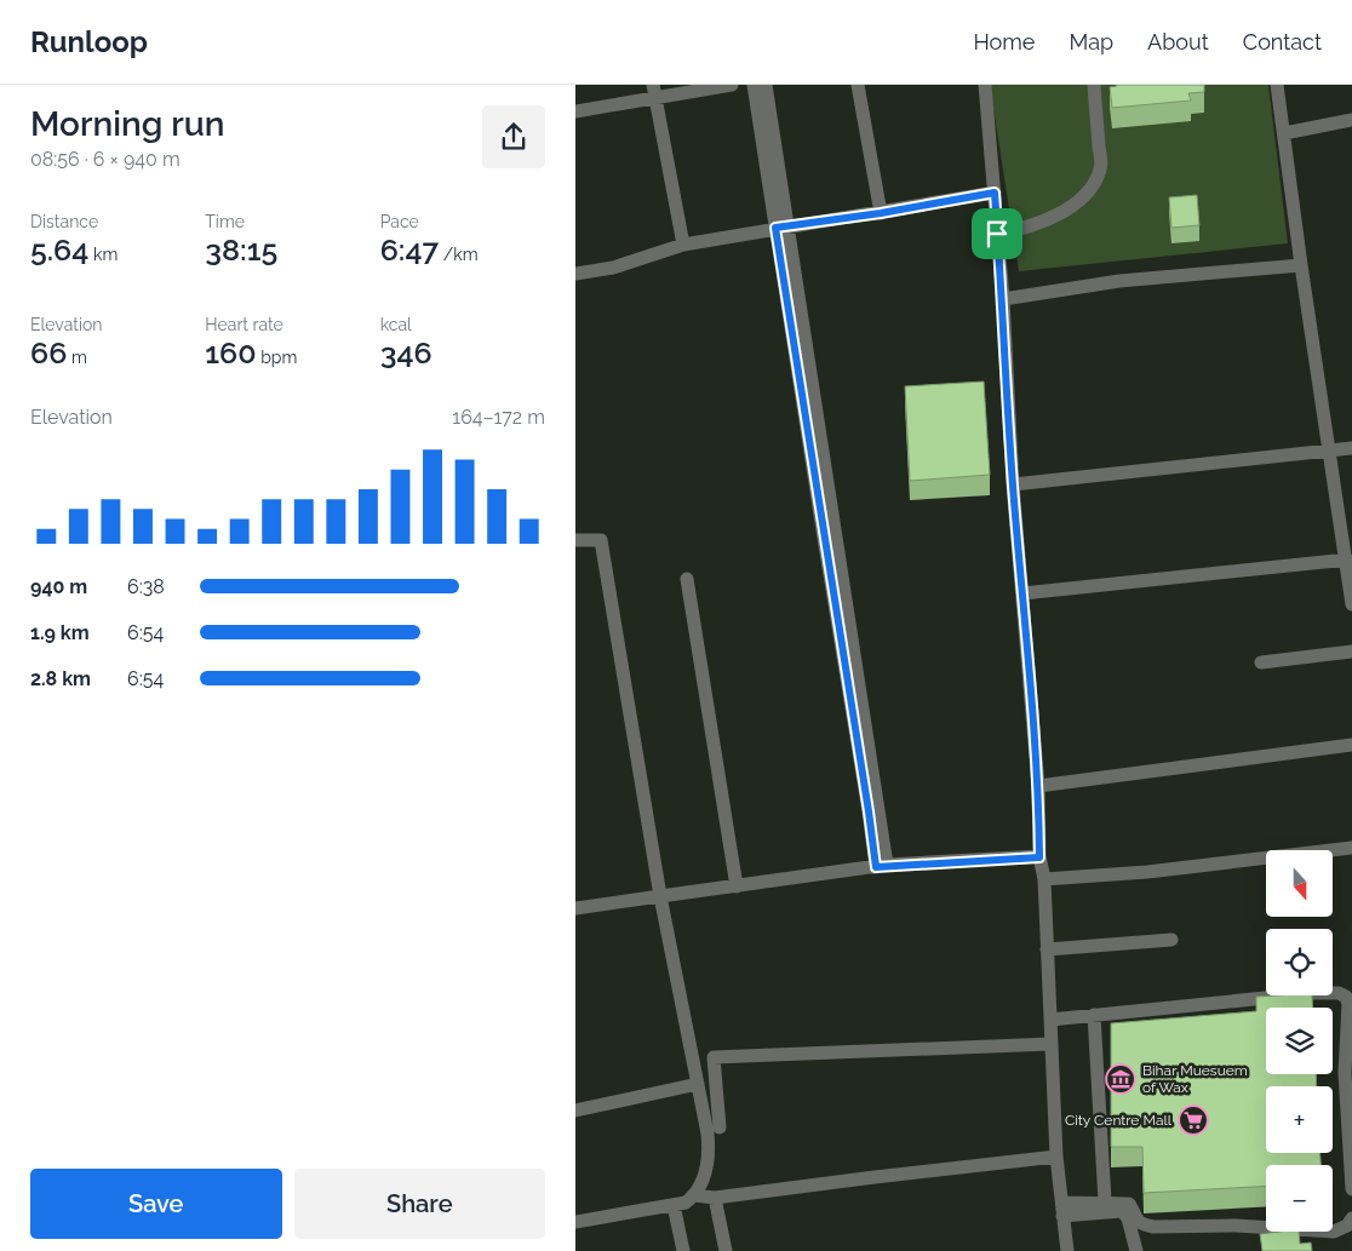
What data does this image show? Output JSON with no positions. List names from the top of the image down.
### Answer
{
  "places": {
    "museum": ["Bihar Muesuem of Wax"],
    "supermarket": ["City Centre Mall"]
  },
  "north": "bottom",
  "page": {
    "header": "Runloop",
    "nav": [
      "Home",
      "Map",
      "About",
      "Contact"
    ],
    "heading": ["Morning run", "08:56 · 6 × 940 m"],
    "stats": [
      ["Distance", "5.64 km"],
      ["Time", "38:15"],
      ["Pace", "6:47 /km"],
      ["Elevation", "66 m"],
      ["Heart rate", "160 bpm"],
      ["kcal", "346"]
    ],
    "chart": ["Elevation", "164–172 m"],
    "list": [
      {
        "name": "940 m",
        "note": "6:38"
      },
      {
        "name": "1.9 km",
        "note": "6:54"
      },
      {
        "name": "2.8 km",
        "note": "6:54"
      }
    ],
    "map_buttons": ["+", "−"],
    "buttons": ["Save", "Share"]
  }
}
